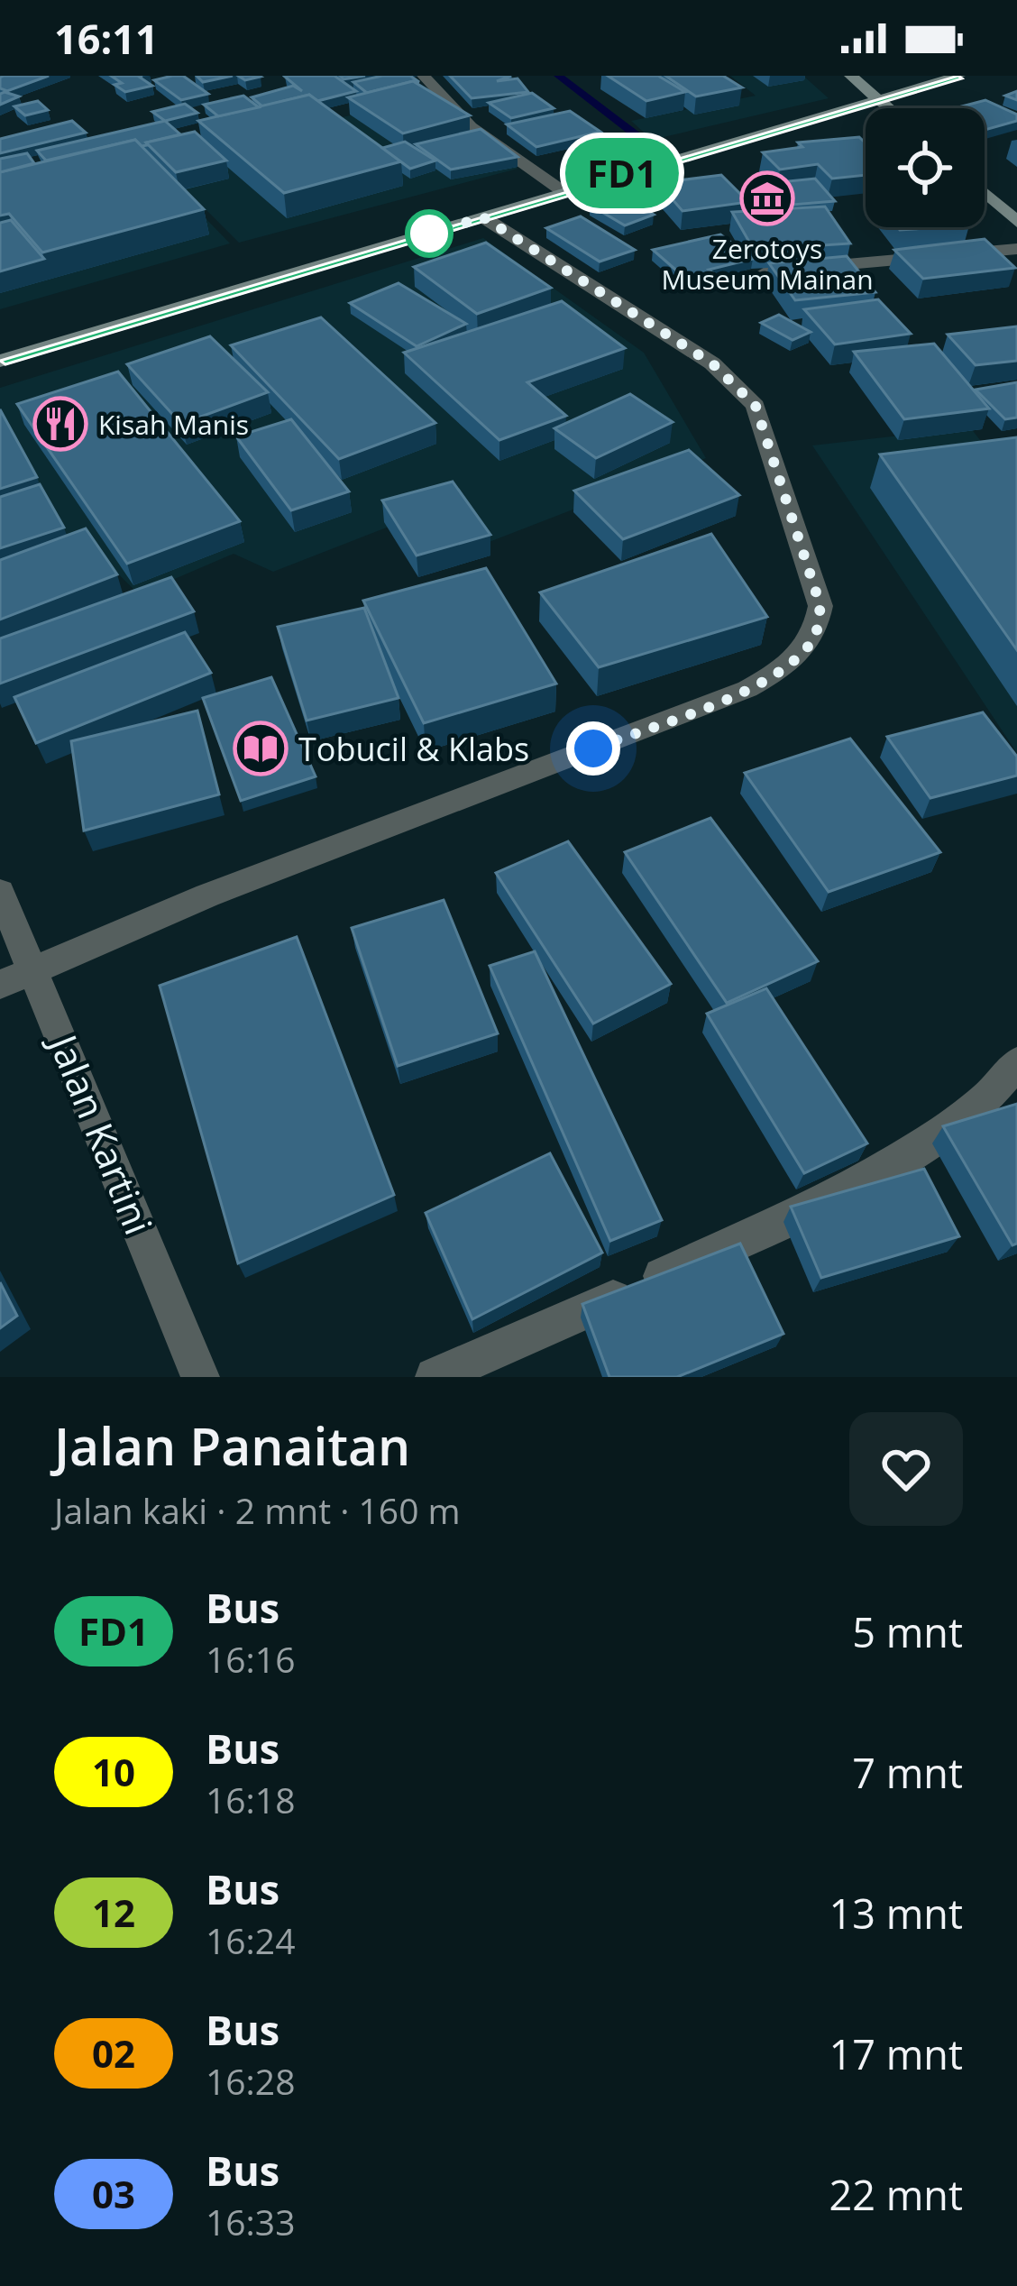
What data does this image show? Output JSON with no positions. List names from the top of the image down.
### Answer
{
  "streets": {
    "street": ["Jalan Kartini"]
  },
  "places": {
    "museum": ["Zerotoys Museum Mainan"],
    "restaurant": ["Kisah Manis"],
    "library": ["Tobucil & Klabs"]
  },
  "lines": ["bus line FD1"],
  "page": {
    "status": "16:11",
    "on_map": "FD1",
    "heading": ["Jalan Panaitan", "Jalan kaki · 2 mnt · 160 m"],
    "list": [
      {
        "mark": "FD1",
        "name": "Bus",
        "note": "16:16",
        "value": "5 mnt"
      },
      {
        "mark": "10",
        "name": "Bus",
        "note": "16:18",
        "value": "7 mnt"
      },
      {
        "mark": "12",
        "name": "Bus",
        "note": "16:24",
        "value": "13 mnt"
      },
      {
        "mark": "02",
        "name": "Bus",
        "note": "16:28",
        "value": "17 mnt"
      },
      {
        "mark": "03",
        "name": "Bus",
        "note": "16:33",
        "value": "22 mnt"
      }
    ]
  }
}
